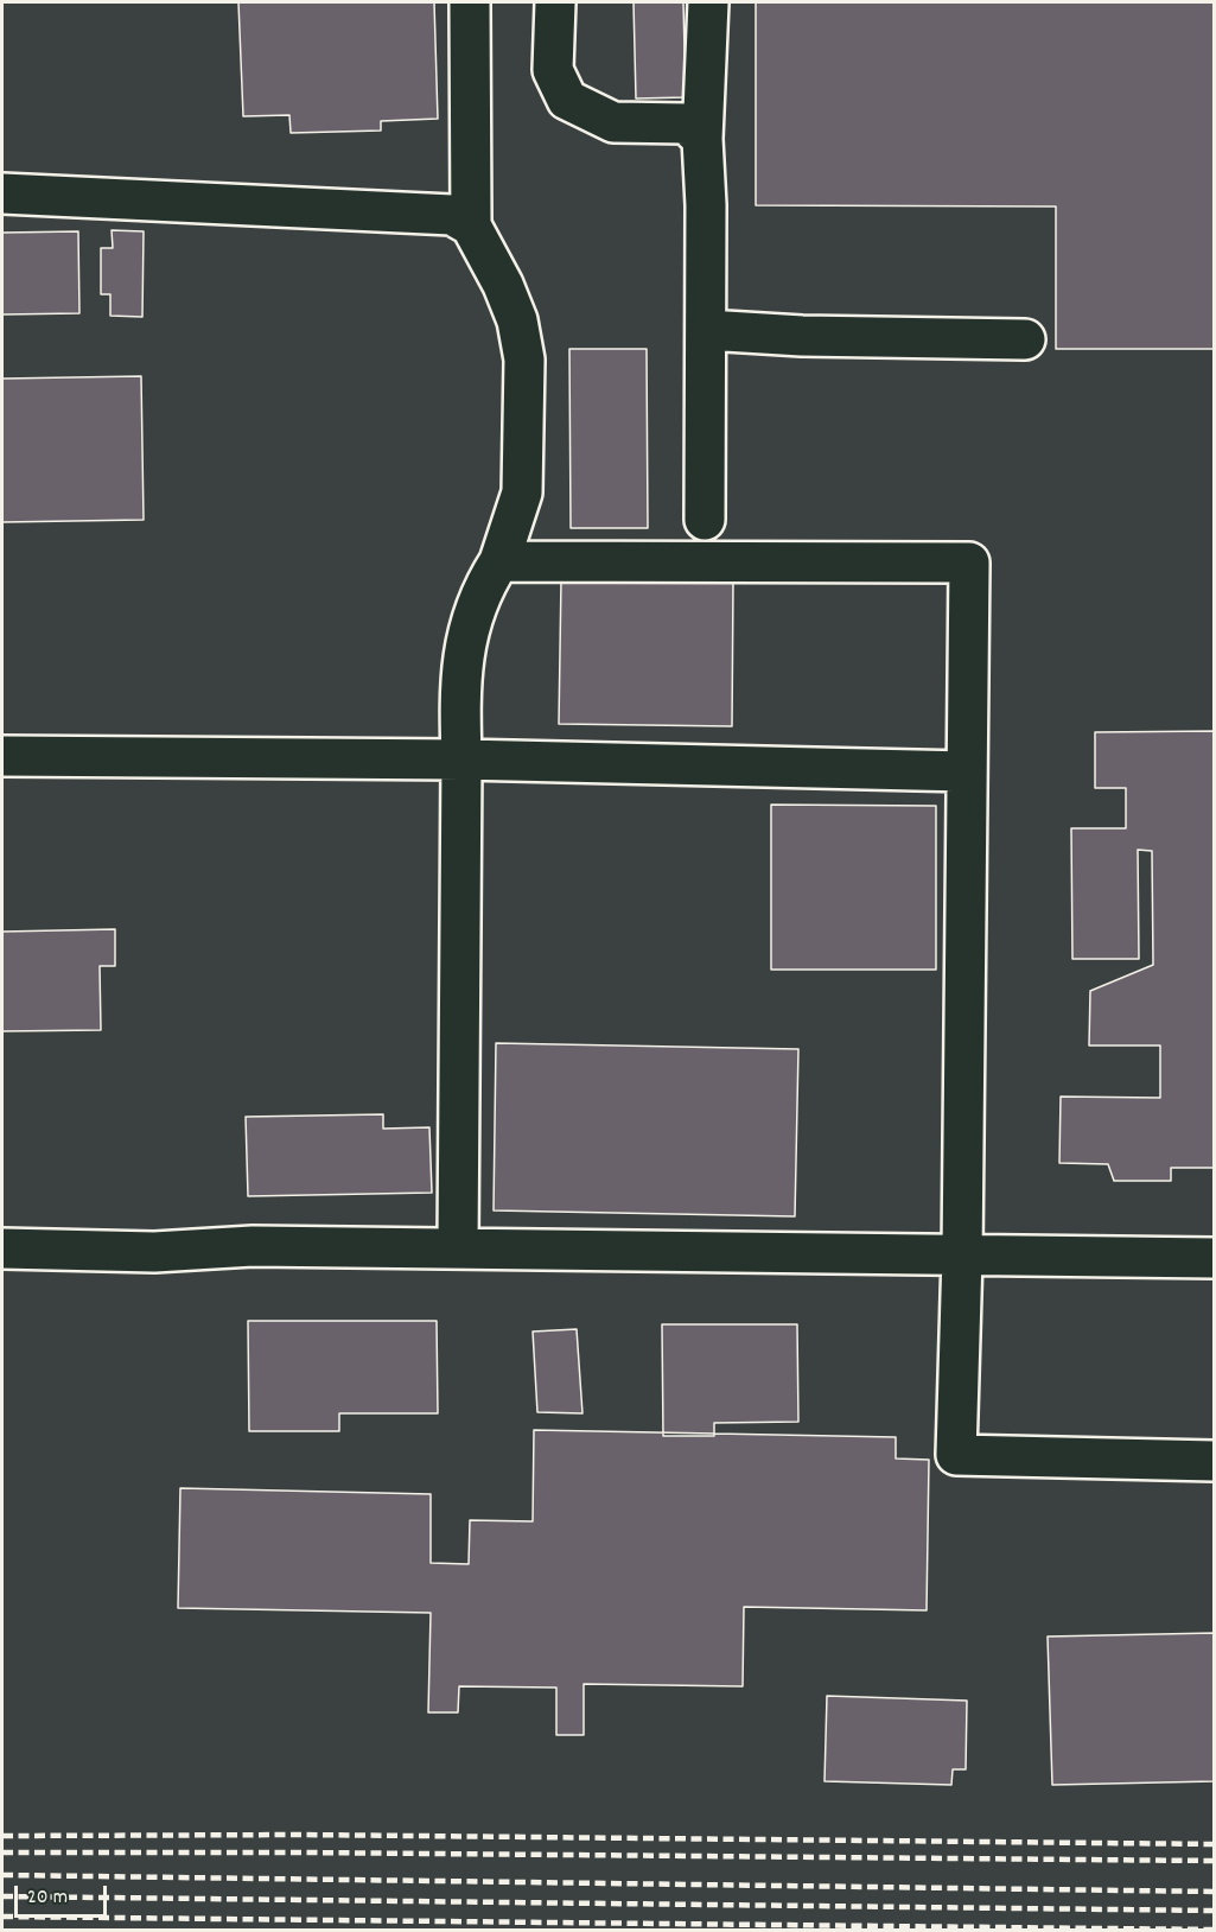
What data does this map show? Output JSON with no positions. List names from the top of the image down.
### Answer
{
  "scale_bar": "20 m"
}
